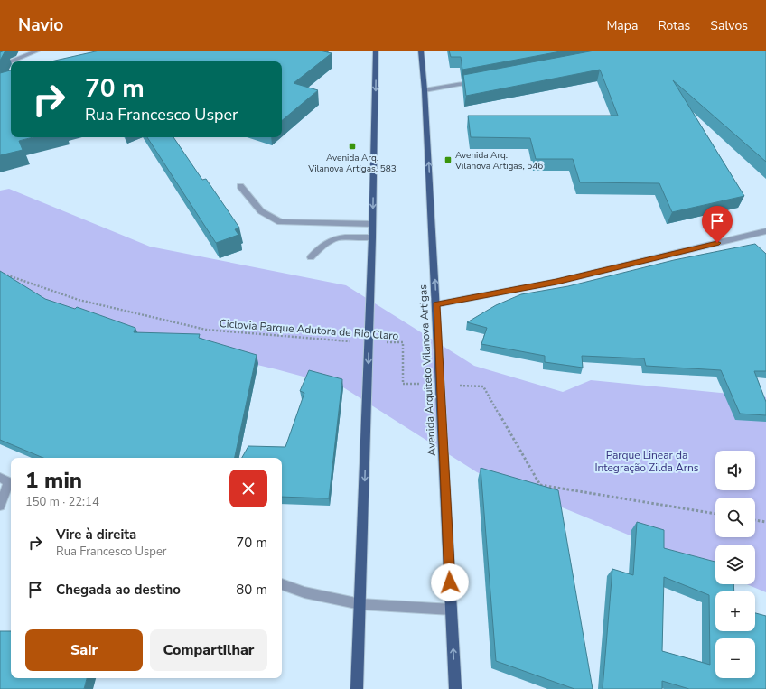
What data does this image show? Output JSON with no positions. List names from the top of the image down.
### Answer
{
  "streets": {
    "main road": ["Avenida Arquiteto Vilanova Artigas"],
    "path": ["Ciclovia Parque Adutora de Rio Claro"]
  },
  "crossings": [
    ["Ciclovia Parque Adutora de Rio Claro", "Avenida Arquiteto Vilanova Artigas"]
  ],
  "parks": ["Parque Linear da Integração Zilda Arns"],
  "places": {
    "transit": ["Avenida Arq. Vilanova Artigas, 583", "Avenida Arq. Vilanova Artigas, 546"]
  },
  "page": {
    "header": "Navio",
    "nav": ["Mapa", "Rotas", "Salvos"],
    "turn": ["70 m", "Rua Francesco Usper"],
    "map_buttons": ["+", "−"],
    "heading": ["1 min", "150 m · 22:14"],
    "list": [
      {
        "name": "Vire à direita",
        "note": "Rua Francesco Usper",
        "value": "70 m"
      },
      {
        "name": "Chegada ao destino",
        "value": "80 m"
      }
    ],
    "buttons": ["Sair", "Compartilhar"]
  }
}
